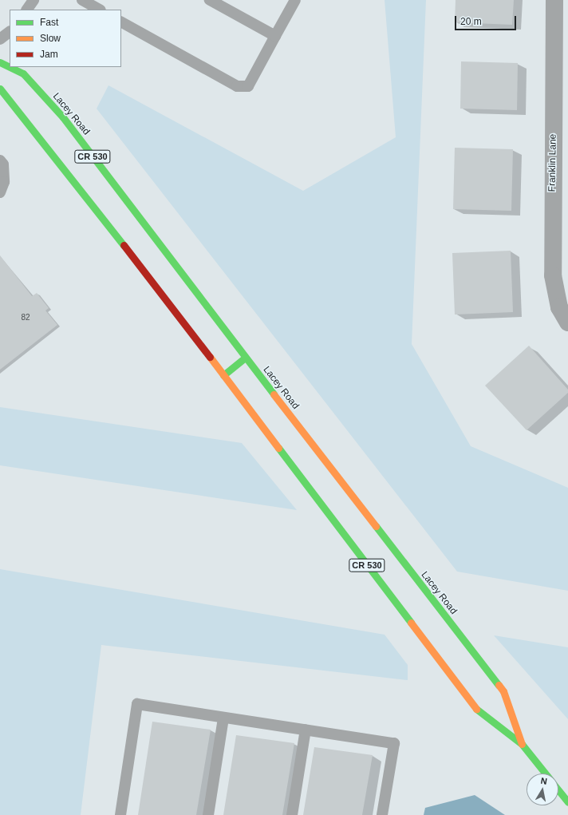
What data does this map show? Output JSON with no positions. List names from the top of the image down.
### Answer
{
  "streets": {
    "main road": ["Lacey Road", "CR 530"],
    "street": ["Franklin Lane"]
  },
  "house_numbers": ["82"],
  "legend": ["Fast", "Slow", "Jam"],
  "scale_bar": "20 m",
  "north": "top"
}
